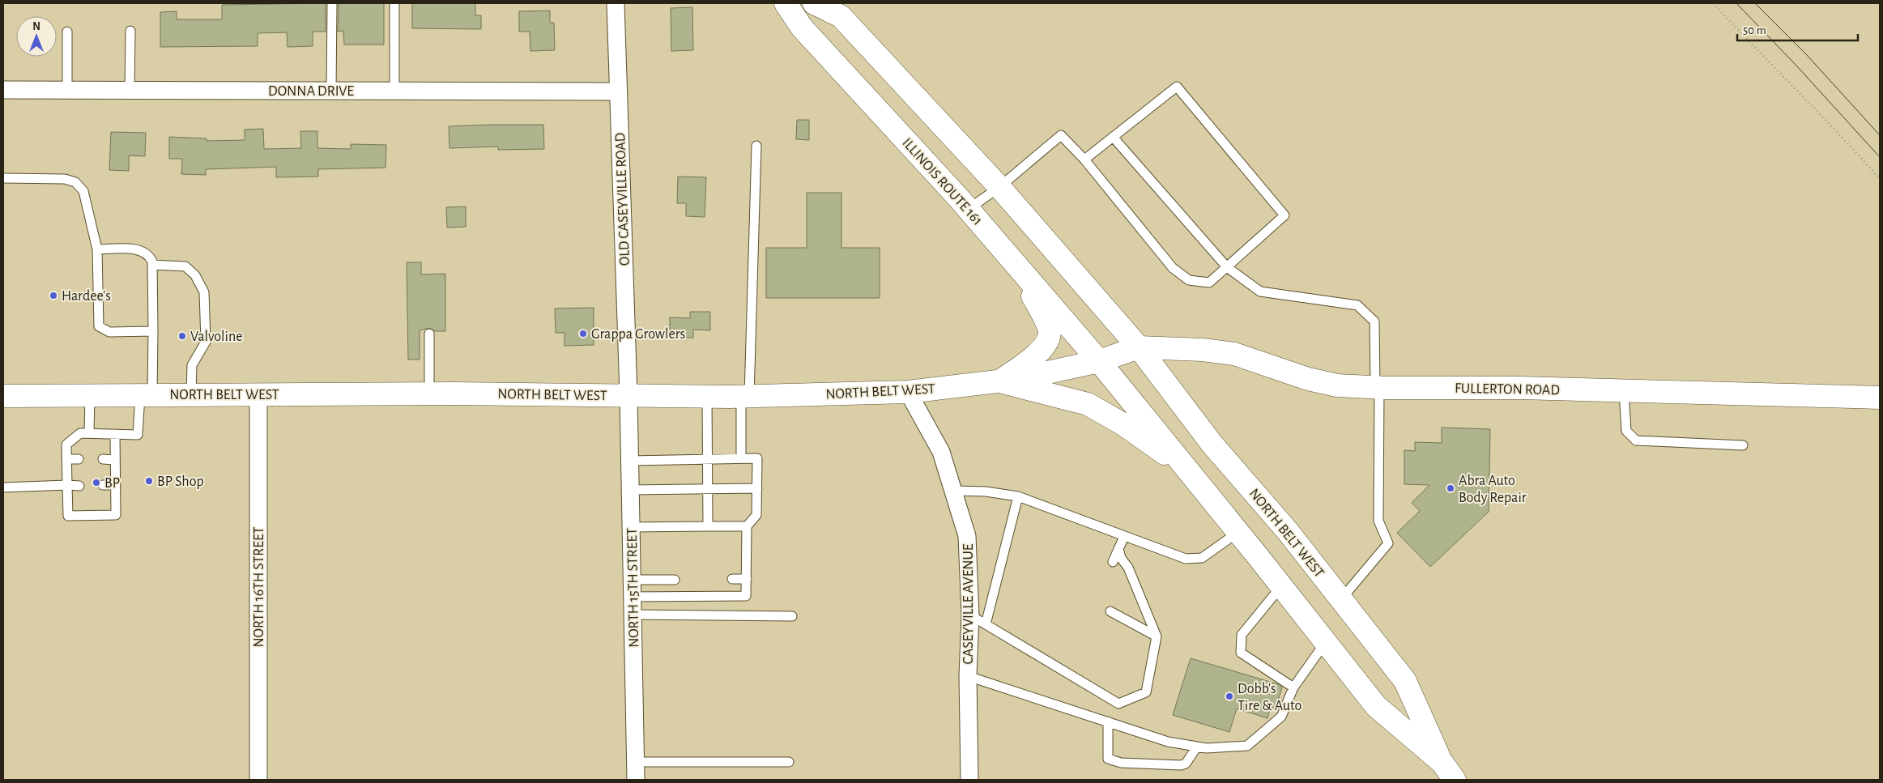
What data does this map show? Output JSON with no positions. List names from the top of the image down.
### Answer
{
  "streets": {
    "main road": ["ILLINOIS ROUTE 161", "FULLERTON ROAD", "NORTH BELT WEST"],
    "street": [
      "DONNA DRIVE",
      "OLD CASEYVILLE ROAD",
      "NORTH 16TH STREET",
      "NORTH 15TH STREET",
      "CASEYVILLE AVENUE"
    ]
  },
  "crossings": [
    ["DONNA DRIVE", "OLD CASEYVILLE ROAD"],
    ["ILLINOIS ROUTE 161", "NORTH BELT WEST"],
    ["OLD CASEYVILLE ROAD", "NORTH BELT WEST"],
    ["OLD CASEYVILLE ROAD", "NORTH 15TH STREET"],
    ["FULLERTON ROAD", "NORTH BELT WEST"],
    ["NORTH BELT WEST", "NORTH 16TH STREET"],
    ["NORTH BELT WEST", "NORTH 15TH STREET"],
    ["NORTH BELT WEST", "CASEYVILLE AVENUE"]
  ],
  "places": [
    "Hardee's",
    "Grappa Growlers",
    "Valvoline",
    "BP Shop",
    "BP",
    "Abra Auto Body Repair",
    "Dobb's Tire & Auto"
  ],
  "scale_bar": "50 m",
  "north": "top"
}
